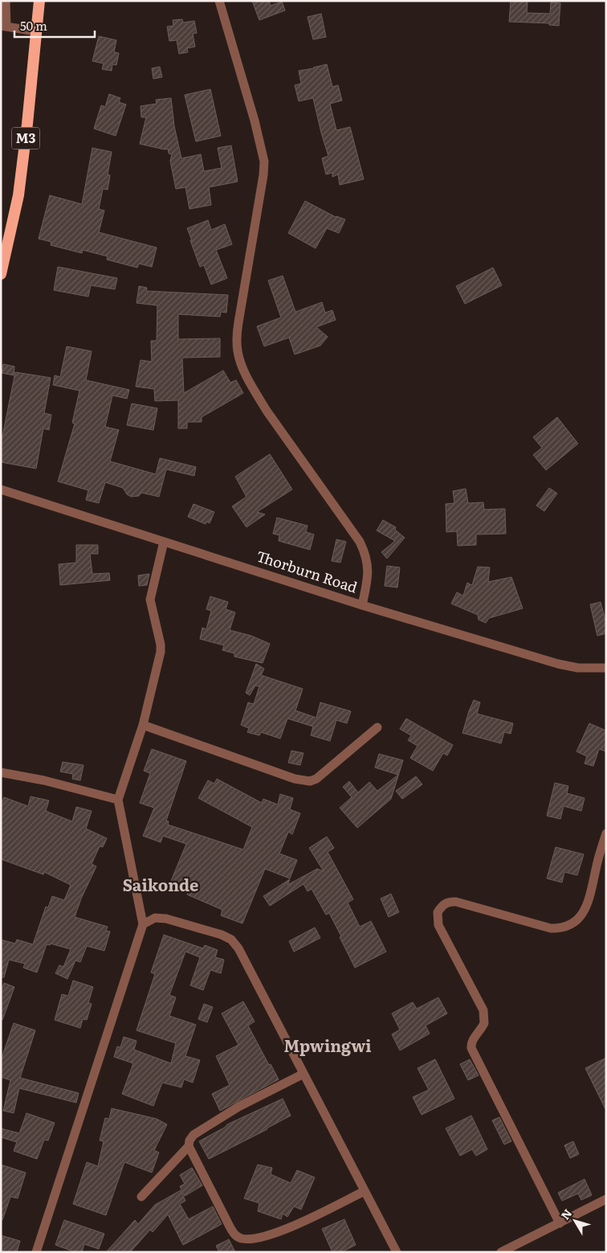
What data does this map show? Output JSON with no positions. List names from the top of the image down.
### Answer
{
  "streets": {
    "highway": ["M3"],
    "street": ["Thorburn Road"]
  },
  "districts": ["Saikonde", "Mpwingwi"],
  "scale_bar": "50 m",
  "north": "top left"
}
